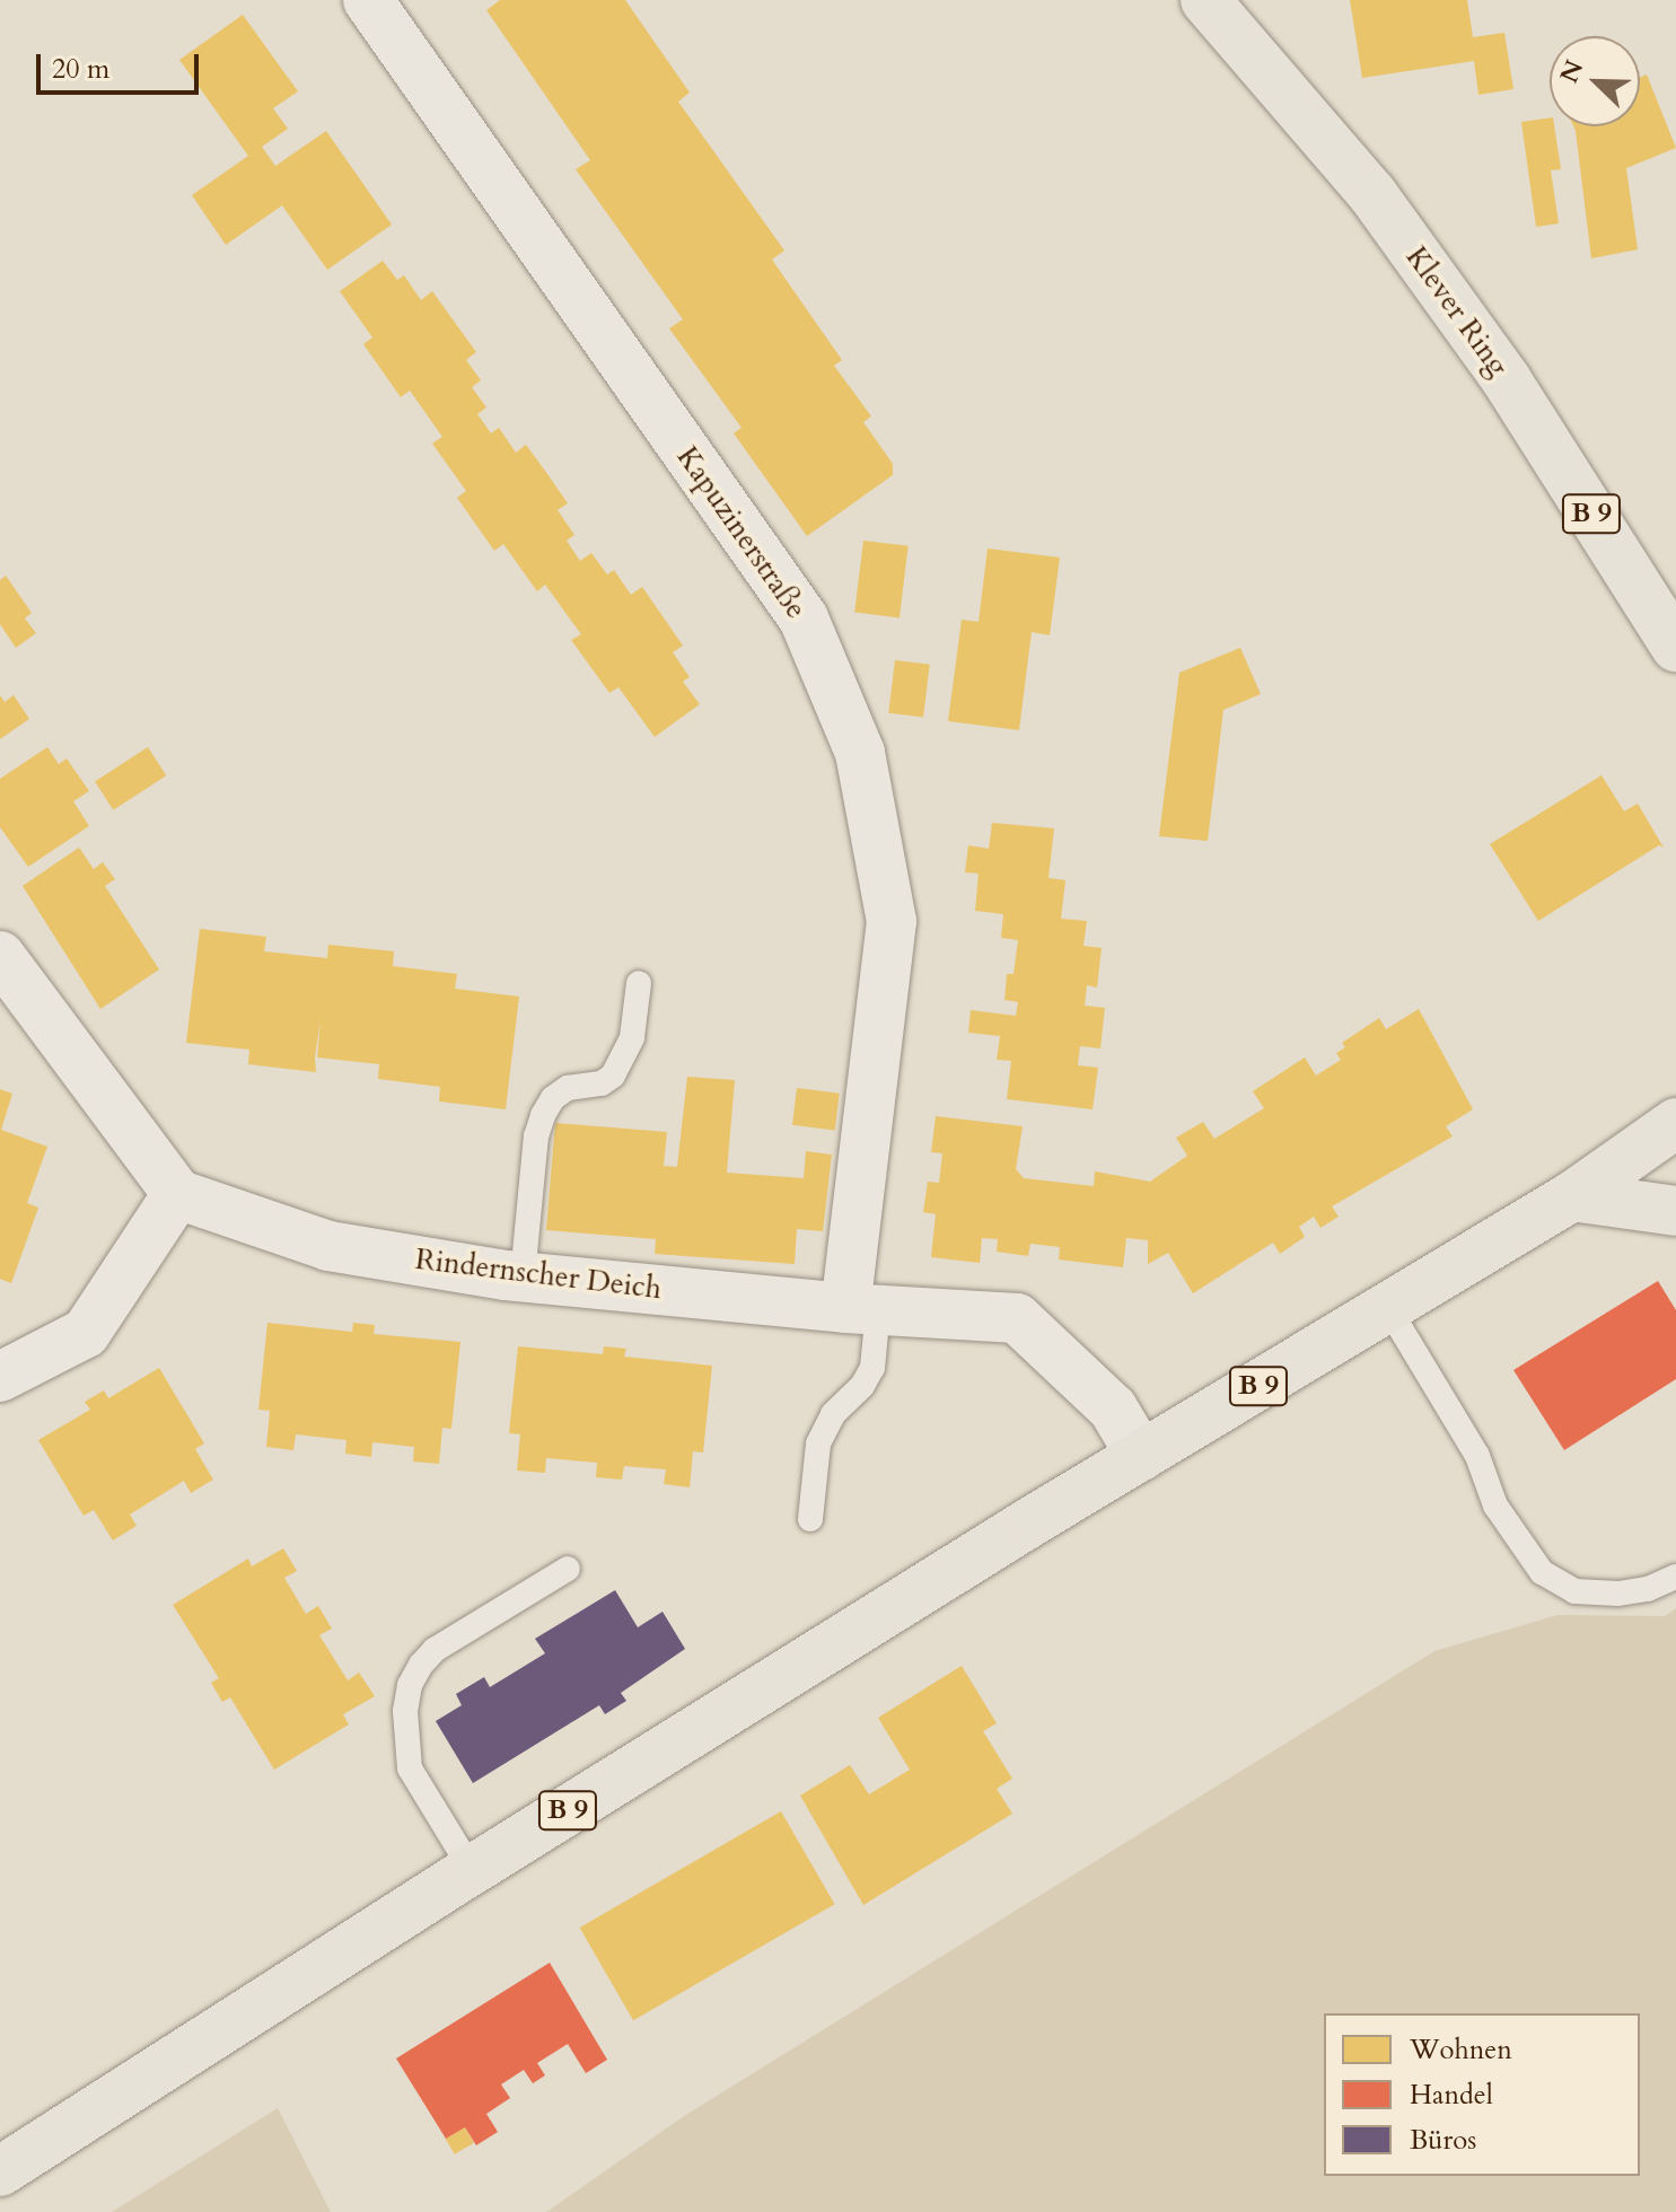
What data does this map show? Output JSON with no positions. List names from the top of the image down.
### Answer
{
  "streets": {
    "main road": ["Klever Ring", "B 9"],
    "street": ["Kapuzinerstraße", "Rindernscher Deich"]
  },
  "crossings": [
    ["B 9", "Rindernscher Deich"],
    ["Kapuzinerstraße", "Rindernscher Deich"]
  ],
  "legend": ["Wohnen", "Handel", "Büros"],
  "scale_bar": "20 m",
  "north": "top left"
}
